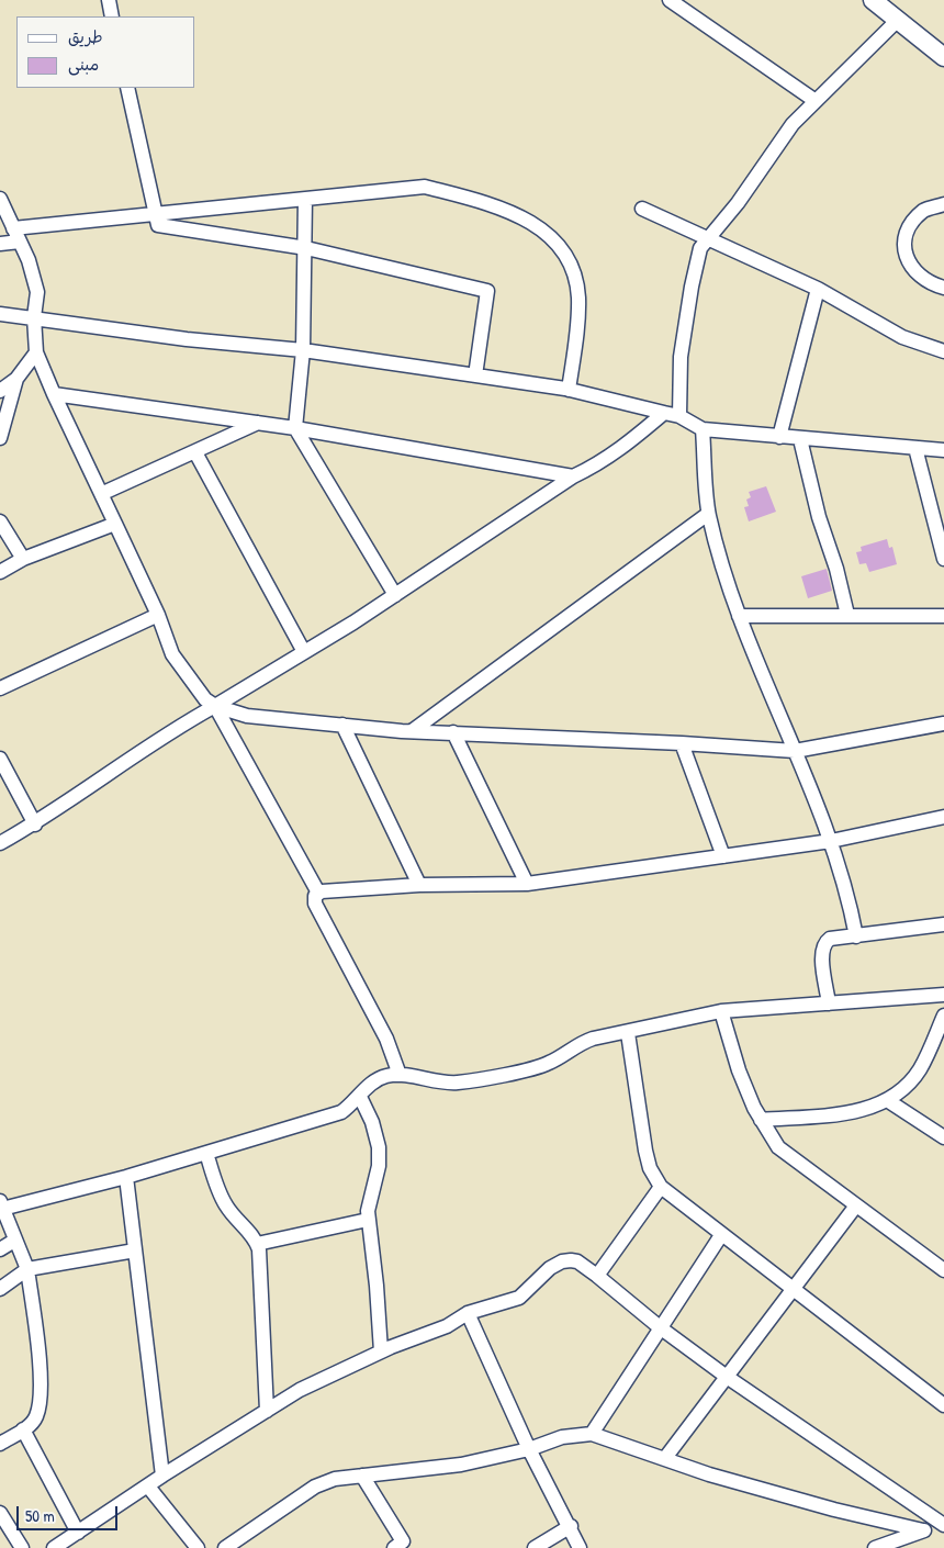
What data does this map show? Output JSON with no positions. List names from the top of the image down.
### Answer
{
  "legend": ["طريق", "مبنى"],
  "scale_bar": "50 m"
}
